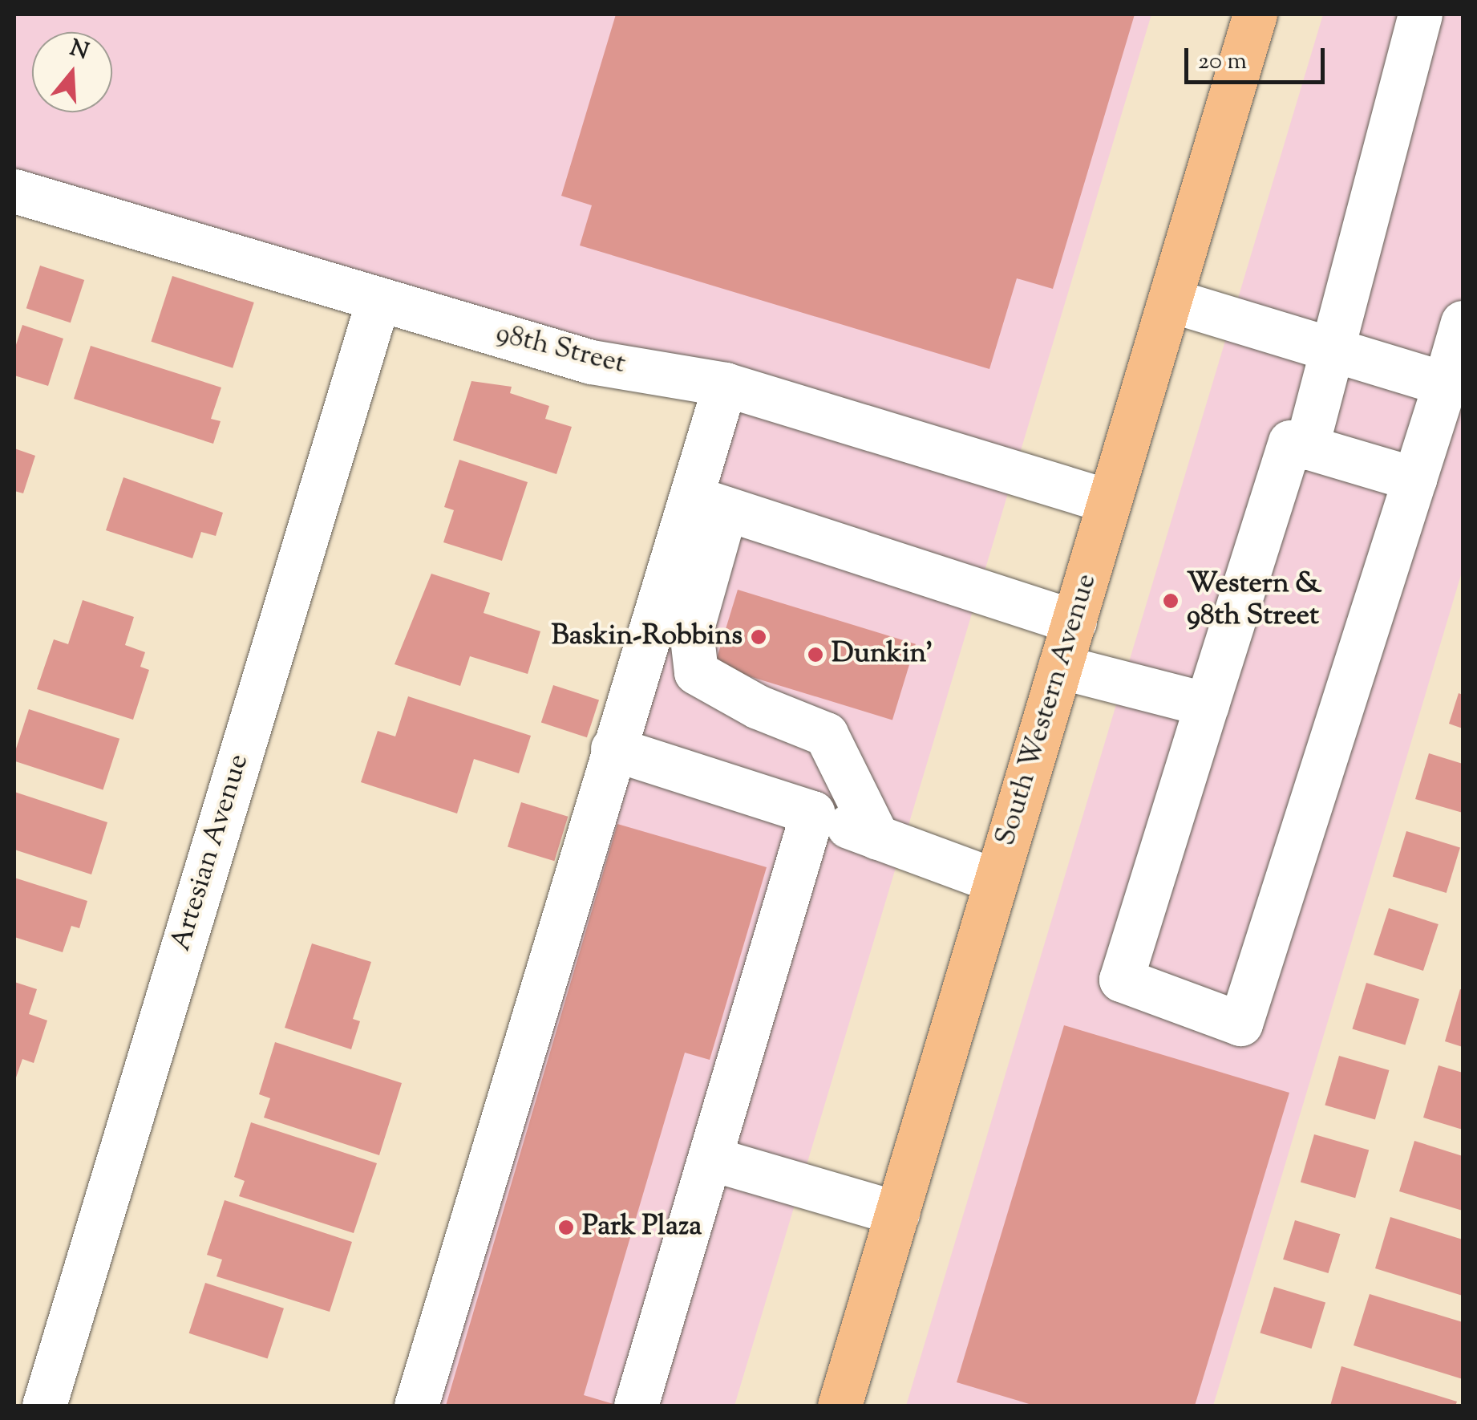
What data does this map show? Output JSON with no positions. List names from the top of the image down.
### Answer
{
  "streets": {
    "main road": ["South Western Avenue"],
    "street": ["98th Street", "Artesian Avenue"]
  },
  "crossings": [
    ["98th Street", "South Western Avenue"],
    ["98th Street", "Artesian Avenue"]
  ],
  "places": [
    "Western & 98th Street",
    "Baskin-Robbins",
    "Dunkin'",
    "Park Plaza"
  ],
  "scale_bar": "20 m",
  "north": "top"
}
